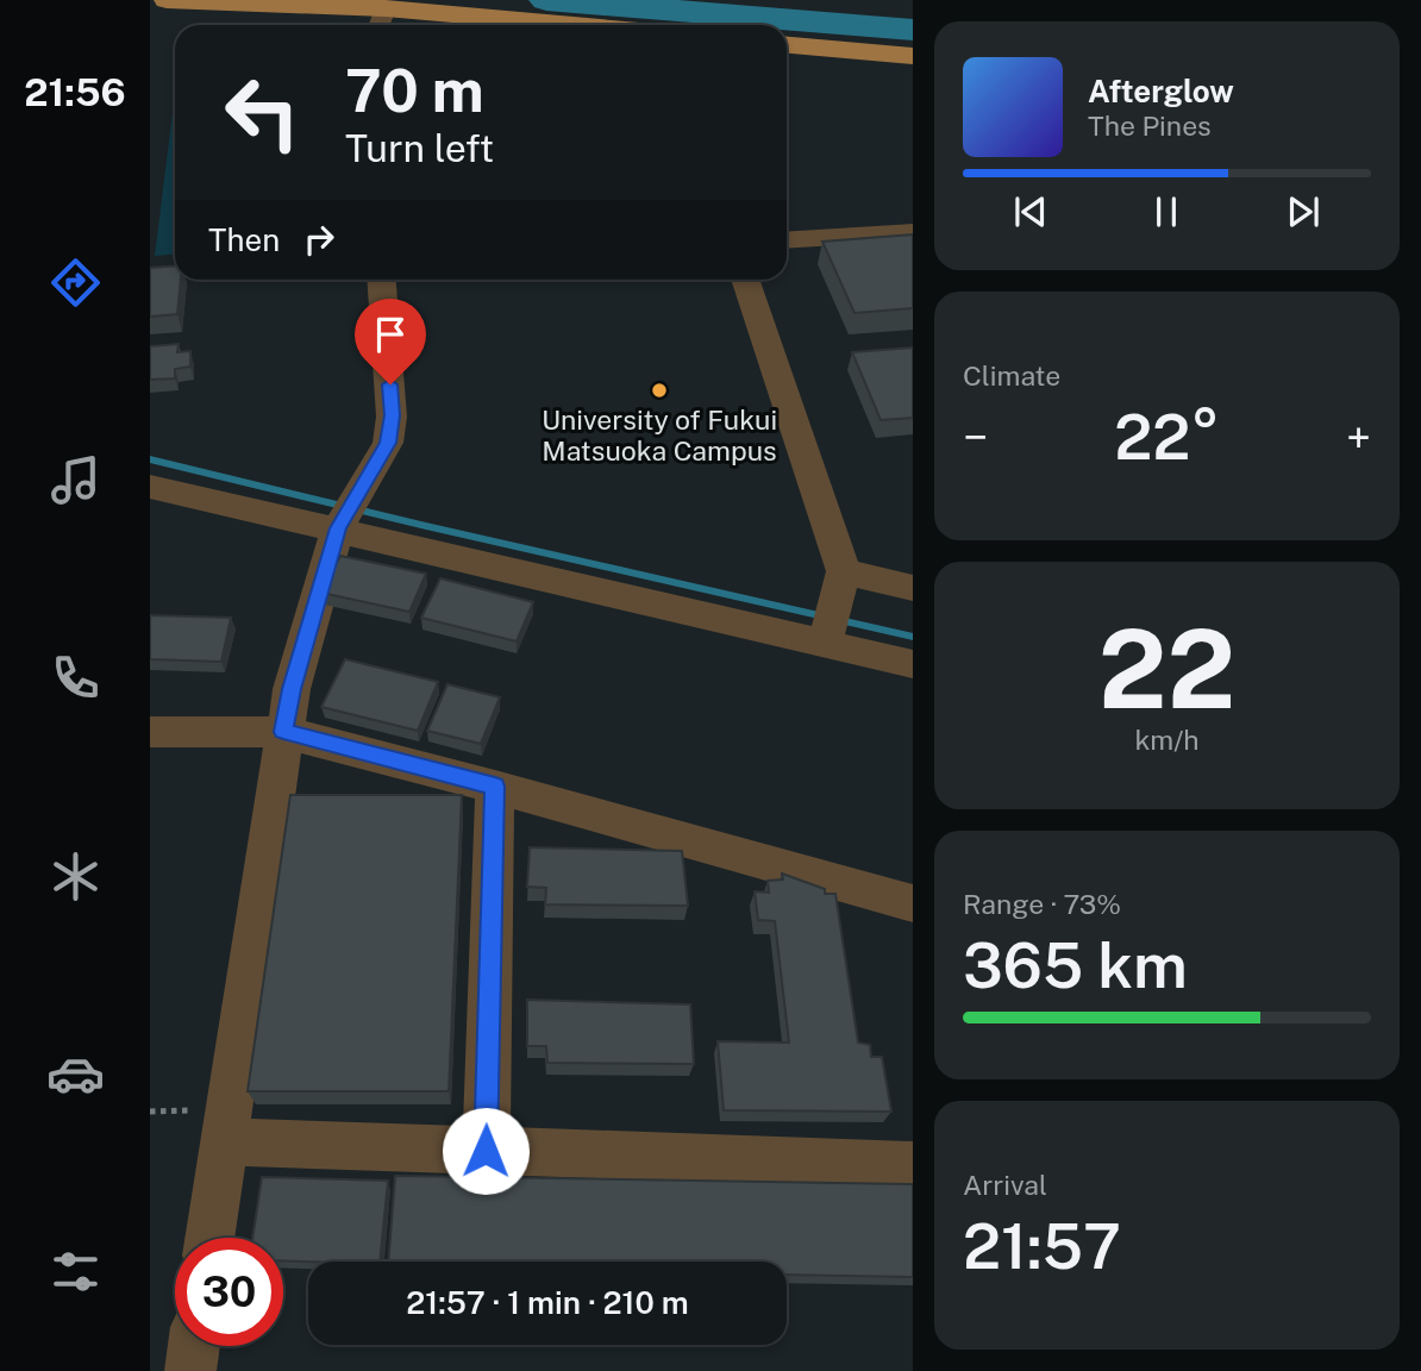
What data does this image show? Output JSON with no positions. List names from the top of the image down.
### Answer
{
  "places": ["University of Fukui Matsuoka Campus"],
  "page": {
    "tabs": "21:56",
    "turn": ["70 m", "Turn left"],
    "song": ["Afterglow", "The Pines"],
    "then": "Then",
    "tile": [
      "Climate",
      ["22", "km/h"],
      ["Range · 73%", "365 km"],
      ["Arrival", "21:57"]
    ],
    "heat": ["−", "22°", "+"],
    "limit": "30",
    "trip": "21:57 · 1 min · 210 m"
  }
}
